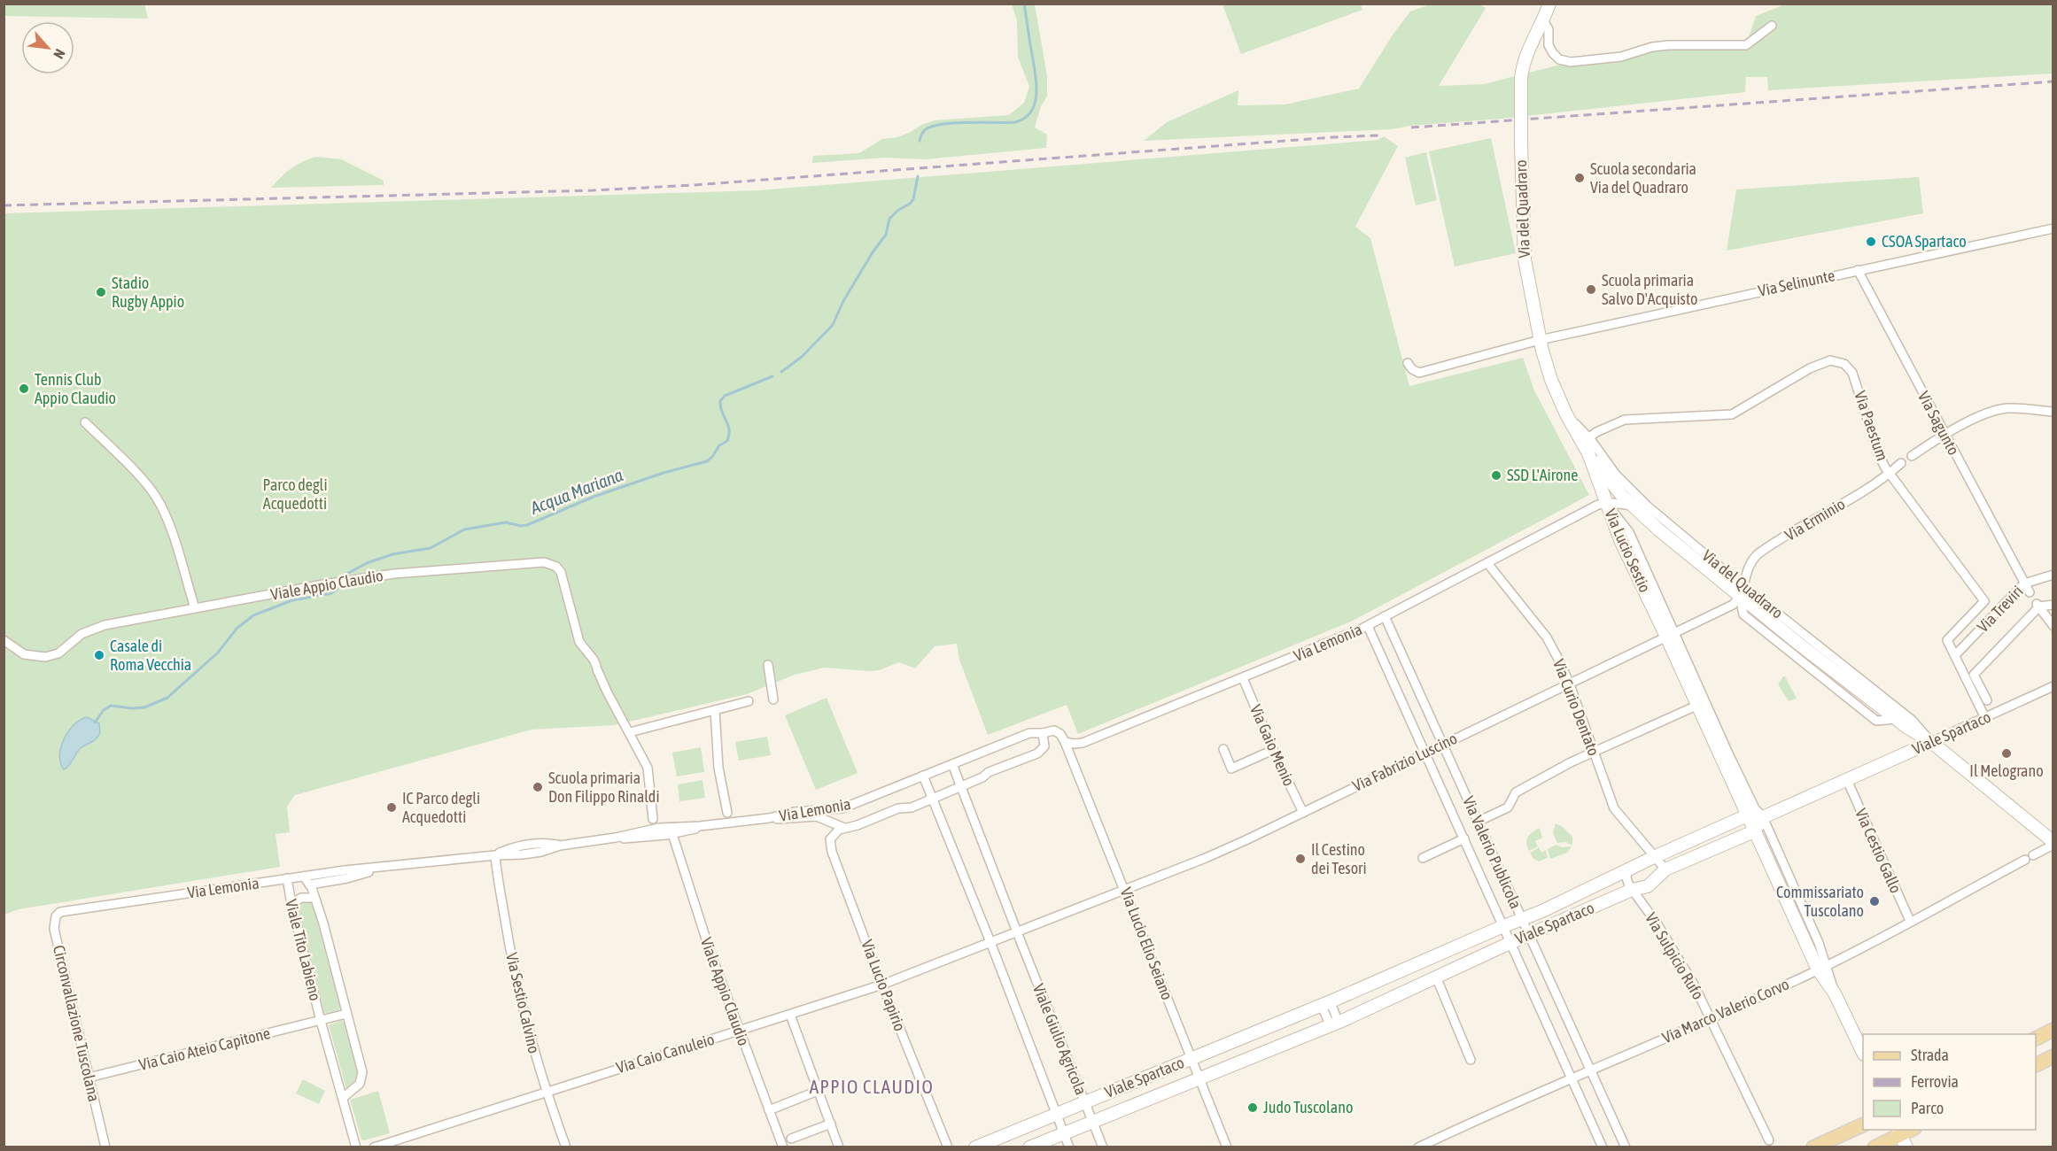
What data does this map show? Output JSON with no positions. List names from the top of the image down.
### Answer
{
  "streets": {
    "street": [
      "Via del Quadraro",
      "Via Selinunte",
      "Via Sagunto",
      "Via Paestum",
      "Via Erminio",
      "Via Lucio Sestio",
      "Viale Appio Claudio",
      "Via Treviri",
      "Via Lemonia",
      "Via Curio Dentato",
      "Viale Spartaco",
      "Via Gaio Menio",
      "Via Fabrizio Luscino",
      "Via Cestio Gallo",
      "Via Valerio Publicola",
      "Via Lucio Elio Seiano",
      "Viale Tito Labieno",
      "Via Sulpicio Rufo",
      "Via Lucio Papirio",
      "Via Sestio Calvino",
      "Via Marco Valerio Corvo",
      "Circonvallazione Tuscolana",
      "Viale Giulio Agricola",
      "Via Caio Ateio Capitone",
      "Via Caio Canuleio"
    ]
  },
  "crossings": [
    ["Via del Quadraro", "Via Selinunte"],
    ["Via del Quadraro", "Via Paestum"],
    ["Via del Quadraro", "Via Erminio"],
    ["Via del Quadraro", "Via Lucio Sestio"],
    ["Via del Quadraro", "Via Lemonia"],
    ["Via del Quadraro", "Viale Spartaco"],
    ["Via del Quadraro", "Via Fabrizio Luscino"],
    ["Via del Quadraro", "Via Marco Valerio Corvo"],
    ["Via Selinunte", "Via Sagunto"],
    ["Via Sagunto", "Via Treviri"],
    ["Via Paestum", "Via Erminio"],
    ["Via Paestum", "Via Treviri"],
    ["Via Paestum", "Viale Spartaco"],
    ["Via Erminio", "Via Fabrizio Luscino"],
    ["Via Lucio Sestio", "Via Lemonia"],
    ["Via Lucio Sestio", "Viale Spartaco"],
    ["Via Lucio Sestio", "Via Fabrizio Luscino"],
    ["Via Lucio Sestio", "Via Marco Valerio Corvo"],
    ["Viale Appio Claudio", "Via Lemonia"],
    ["Viale Appio Claudio", "Via Caio Canuleio"],
    ["Via Lemonia", "Via Curio Dentato"],
    ["Via Lemonia", "Via Gaio Menio"],
    ["Via Lemonia", "Via Valerio Publicola"],
    ["Via Lemonia", "Via Lucio Elio Seiano"],
    ["Via Lemonia", "Viale Tito Labieno"],
    ["Via Lemonia", "Via Lucio Papirio"],
    ["Via Lemonia", "Via Sestio Calvino"],
    ["Via Lemonia", "Circonvallazione Tuscolana"],
    ["Via Lemonia", "Viale Giulio Agricola"],
    ["Via Curio Dentato", "Viale Spartaco"],
    ["Via Curio Dentato", "Via Fabrizio Luscino"],
    ["Viale Spartaco", "Via Cestio Gallo"],
    ["Viale Spartaco", "Via Valerio Publicola"],
    ["Viale Spartaco", "Via Lucio Elio Seiano"],
    ["Viale Spartaco", "Via Sulpicio Rufo"],
    ["Viale Spartaco", "Viale Giulio Agricola"],
    ["Via Gaio Menio", "Via Fabrizio Luscino"],
    ["Via Fabrizio Luscino", "Via Valerio Publicola"],
    ["Via Fabrizio Luscino", "Via Lucio Elio Seiano"],
    ["Via Fabrizio Luscino", "Viale Giulio Agricola"],
    ["Via Fabrizio Luscino", "Via Caio Canuleio"],
    ["Via Cestio Gallo", "Via Marco Valerio Corvo"],
    ["Via Valerio Publicola", "Via Marco Valerio Corvo"],
    ["Viale Tito Labieno", "Via Caio Ateio Capitone"],
    ["Via Sulpicio Rufo", "Via Marco Valerio Corvo"],
    ["Via Lucio Papirio", "Via Caio Canuleio"],
    ["Via Sestio Calvino", "Via Caio Canuleio"],
    ["Circonvallazione Tuscolana", "Via Caio Ateio Capitone"],
    ["Viale Giulio Agricola", "Via Caio Canuleio"]
  ],
  "districts": ["APPIO CLAUDIO"],
  "water": ["Acqua Mariana"],
  "parks": ["Parco degli Acquedotti"],
  "places": [
    "Scuola secondaria Via del Quadraro",
    "CSOA Spartaco",
    "Scuola primaria Salvo D'Acquisto",
    "Stadio Rugby Appio",
    "Tennis Club Appio Claudio",
    "SSD L'Airone",
    "Casale di Roma Vecchia",
    "Il Melograno",
    "Scuola primaria Don Filippo Rinaldi",
    "IC Parco degli Acquedotti",
    "Il Cestino dei Tesori",
    "Commissariato Tuscolano",
    "Judo Tuscolano"
  ],
  "legend": ["Strada", "Ferrovia", "Parco"],
  "north": "bottom right"
}
